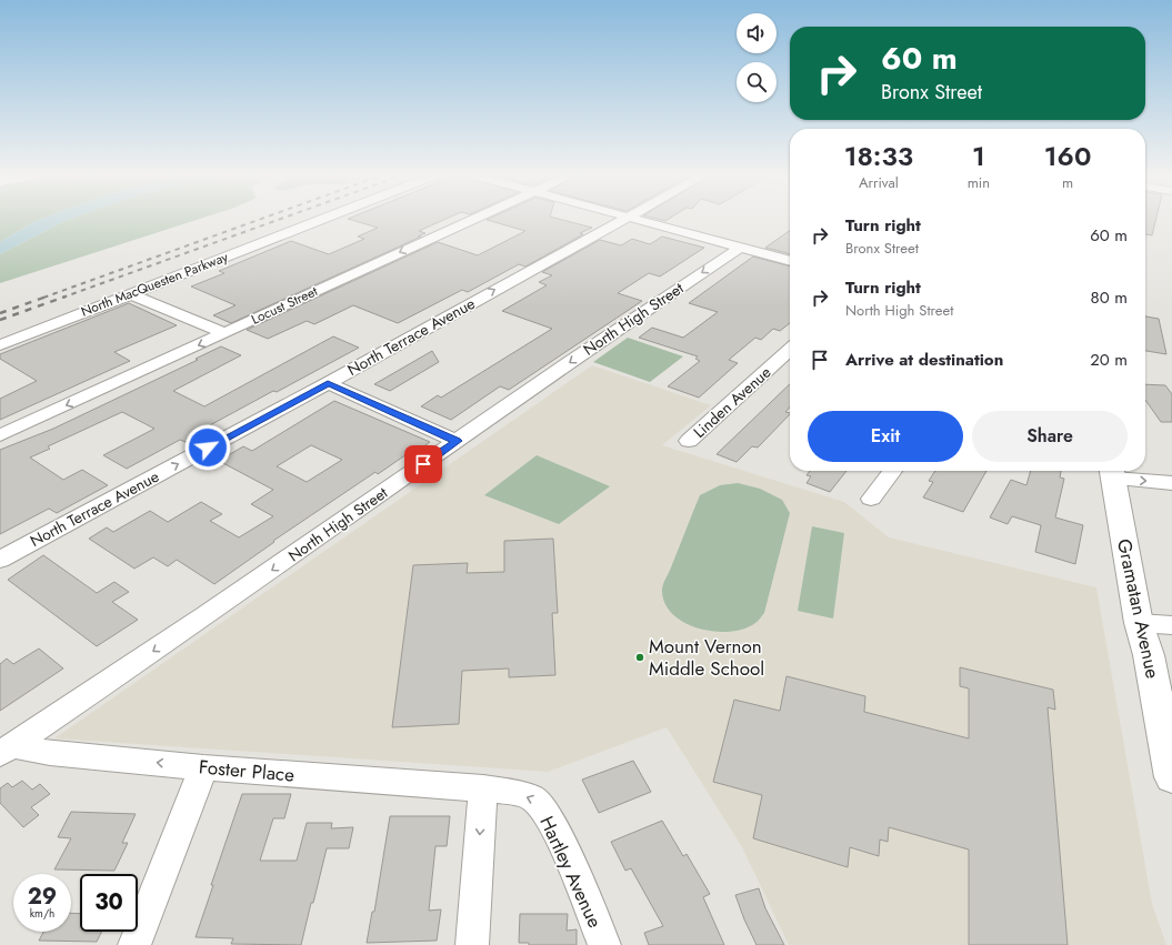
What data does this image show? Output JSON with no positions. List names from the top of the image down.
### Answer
{
  "streets": {
    "main road": ["Gramatan Avenue"],
    "street": [
      "North MacQuesten Parkway",
      "Locust Street",
      "North High Street",
      "North Terrace Avenue",
      "Linden Avenue",
      "Foster Place",
      "Hartley Avenue"
    ]
  },
  "crossings": [
    ["North High Street", "Foster Place"],
    ["Foster Place", "Hartley Avenue"]
  ],
  "one_way": [
    "Locust Street",
    "North High Street",
    "North Terrace Avenue",
    "Foster Place",
    "Hartley Avenue"
  ],
  "places": ["Mount Vernon Middle School"],
  "page": {
    "turn": ["60 m", "Bronx Street"],
    "eta": [
      "18:33",
      "Arrival",
      "1",
      "min",
      "160",
      "m"
    ],
    "list": [
      {
        "name": "Turn right",
        "note": "Bronx Street",
        "value": "60 m"
      },
      {
        "name": "Turn right",
        "note": "North High Street",
        "value": "80 m"
      },
      {
        "name": "Arrive at destination",
        "value": "20 m"
      }
    ],
    "buttons": ["Exit", "Share"],
    "speed": "29 km/h",
    "limit": "30"
  }
}
